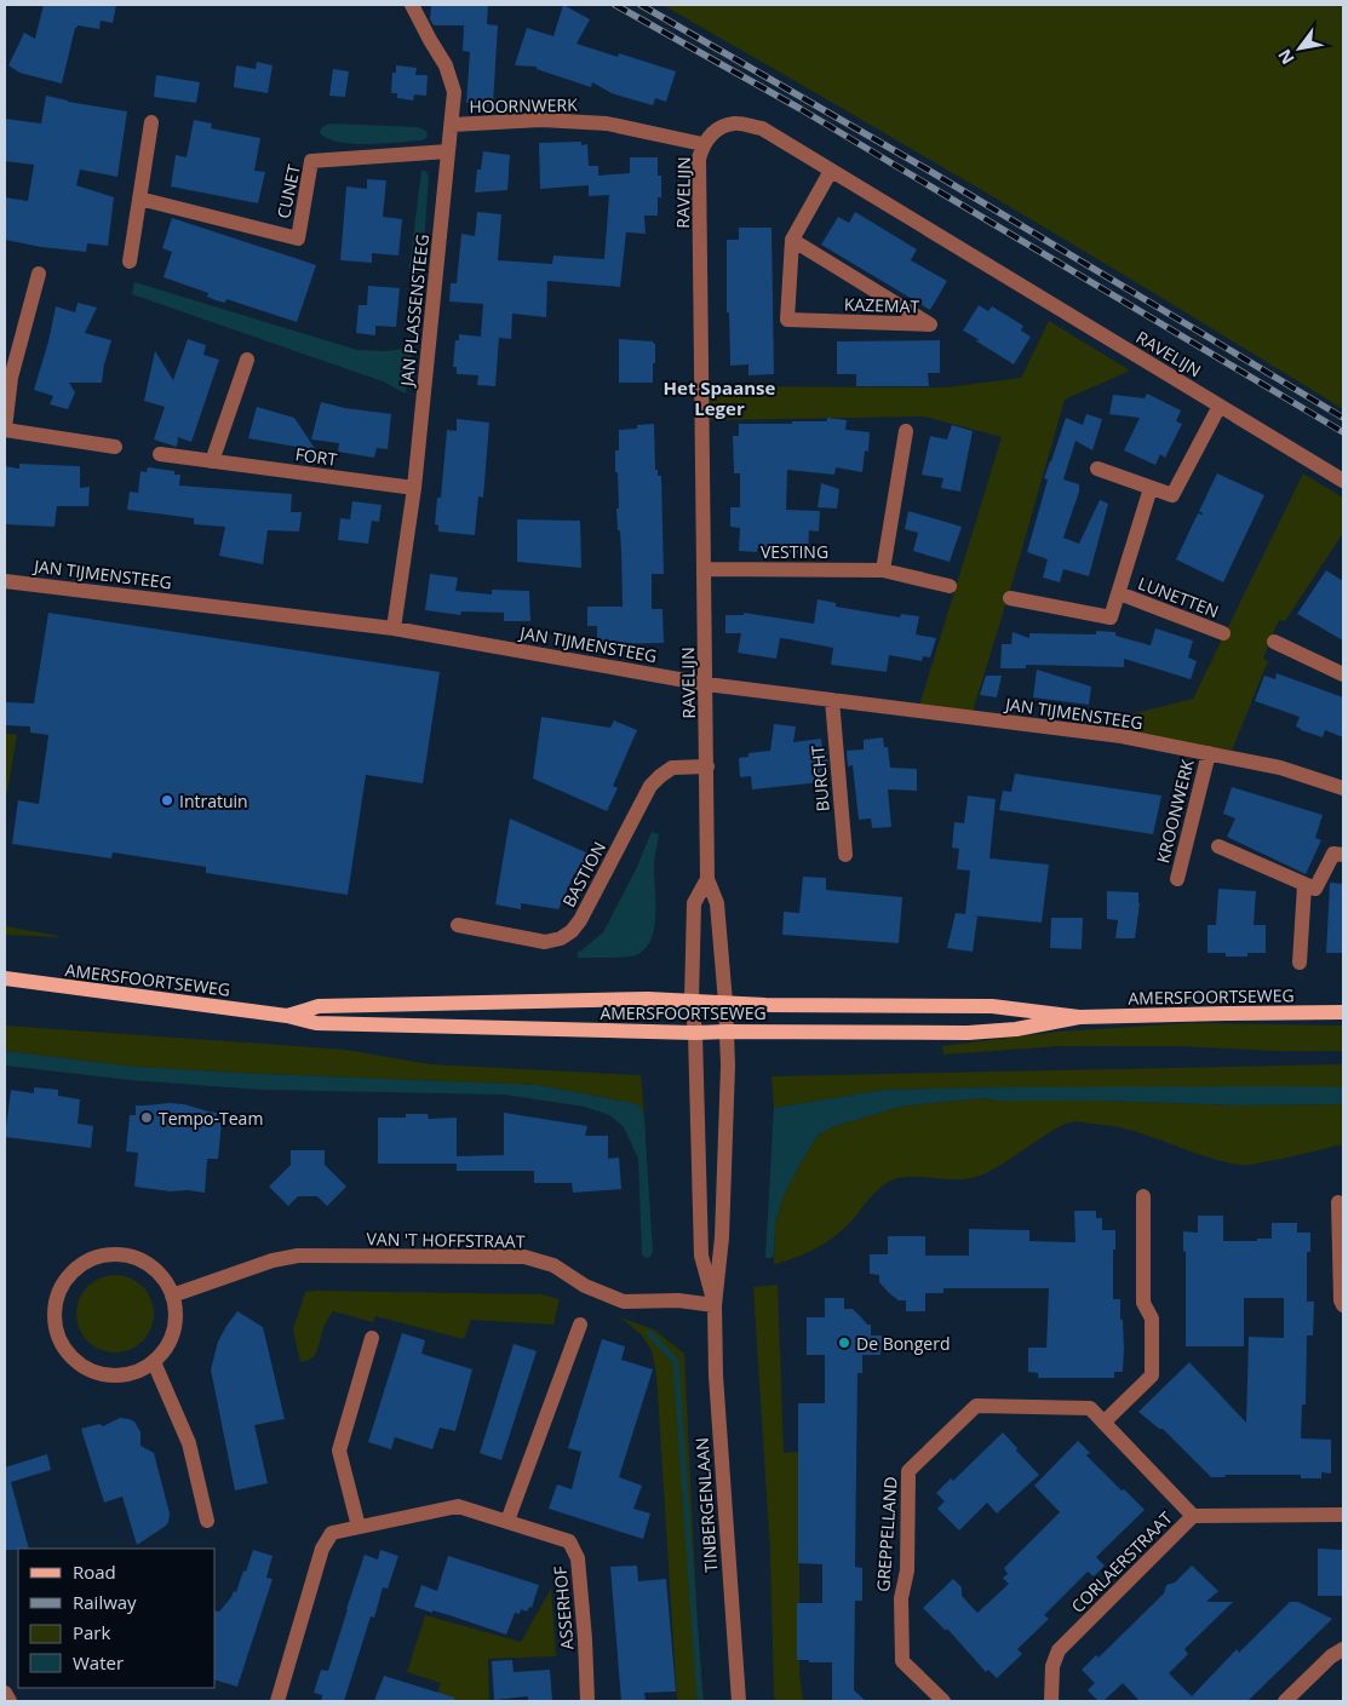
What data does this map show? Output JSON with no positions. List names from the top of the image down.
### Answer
{
  "streets": {
    "main road": ["AMERSFOORTSEWEG"],
    "street": [
      "HOORNWERK",
      "CUNET",
      "RAVELIJN",
      "KAZEMAT",
      "JAN PLASSENSTEEG",
      "FORT",
      "VESTING",
      "JAN TIJMENSTEEG",
      "LUNETTEN",
      "BURCHT",
      "KROONWERK",
      "BASTION",
      "VAN 'T HOFFSTRAAT",
      "TINBERGENLAAN",
      "GREPPELLAND",
      "CORLAERSTRAAT",
      "ASSERHOF"
    ]
  },
  "crossings": [
    ["HOORNWERK", "RAVELIJN"],
    ["HOORNWERK", "JAN PLASSENSTEEG"],
    ["CUNET", "JAN PLASSENSTEEG"],
    ["RAVELIJN", "KAZEMAT"],
    ["RAVELIJN", "VESTING"],
    ["RAVELIJN", "JAN TIJMENSTEEG"],
    ["RAVELIJN", "BASTION"],
    ["RAVELIJN", "AMERSFOORTSEWEG"],
    ["RAVELIJN", "TINBERGENLAAN"],
    ["JAN PLASSENSTEEG", "FORT"],
    ["JAN PLASSENSTEEG", "JAN TIJMENSTEEG"],
    ["JAN TIJMENSTEEG", "BURCHT"],
    ["JAN TIJMENSTEEG", "KROONWERK"],
    ["AMERSFOORTSEWEG", "TINBERGENLAAN"],
    ["VAN 'T HOFFSTRAAT", "TINBERGENLAAN"],
    ["GREPPELLAND", "CORLAERSTRAAT"]
  ],
  "districts": ["Het Spaanse Leger"],
  "places": ["Intratuin", "Tempo-Team", "De Bongerd"],
  "legend": [
    "Road",
    "Railway",
    "Park",
    "Water"
  ],
  "north": "bottom left"
}
